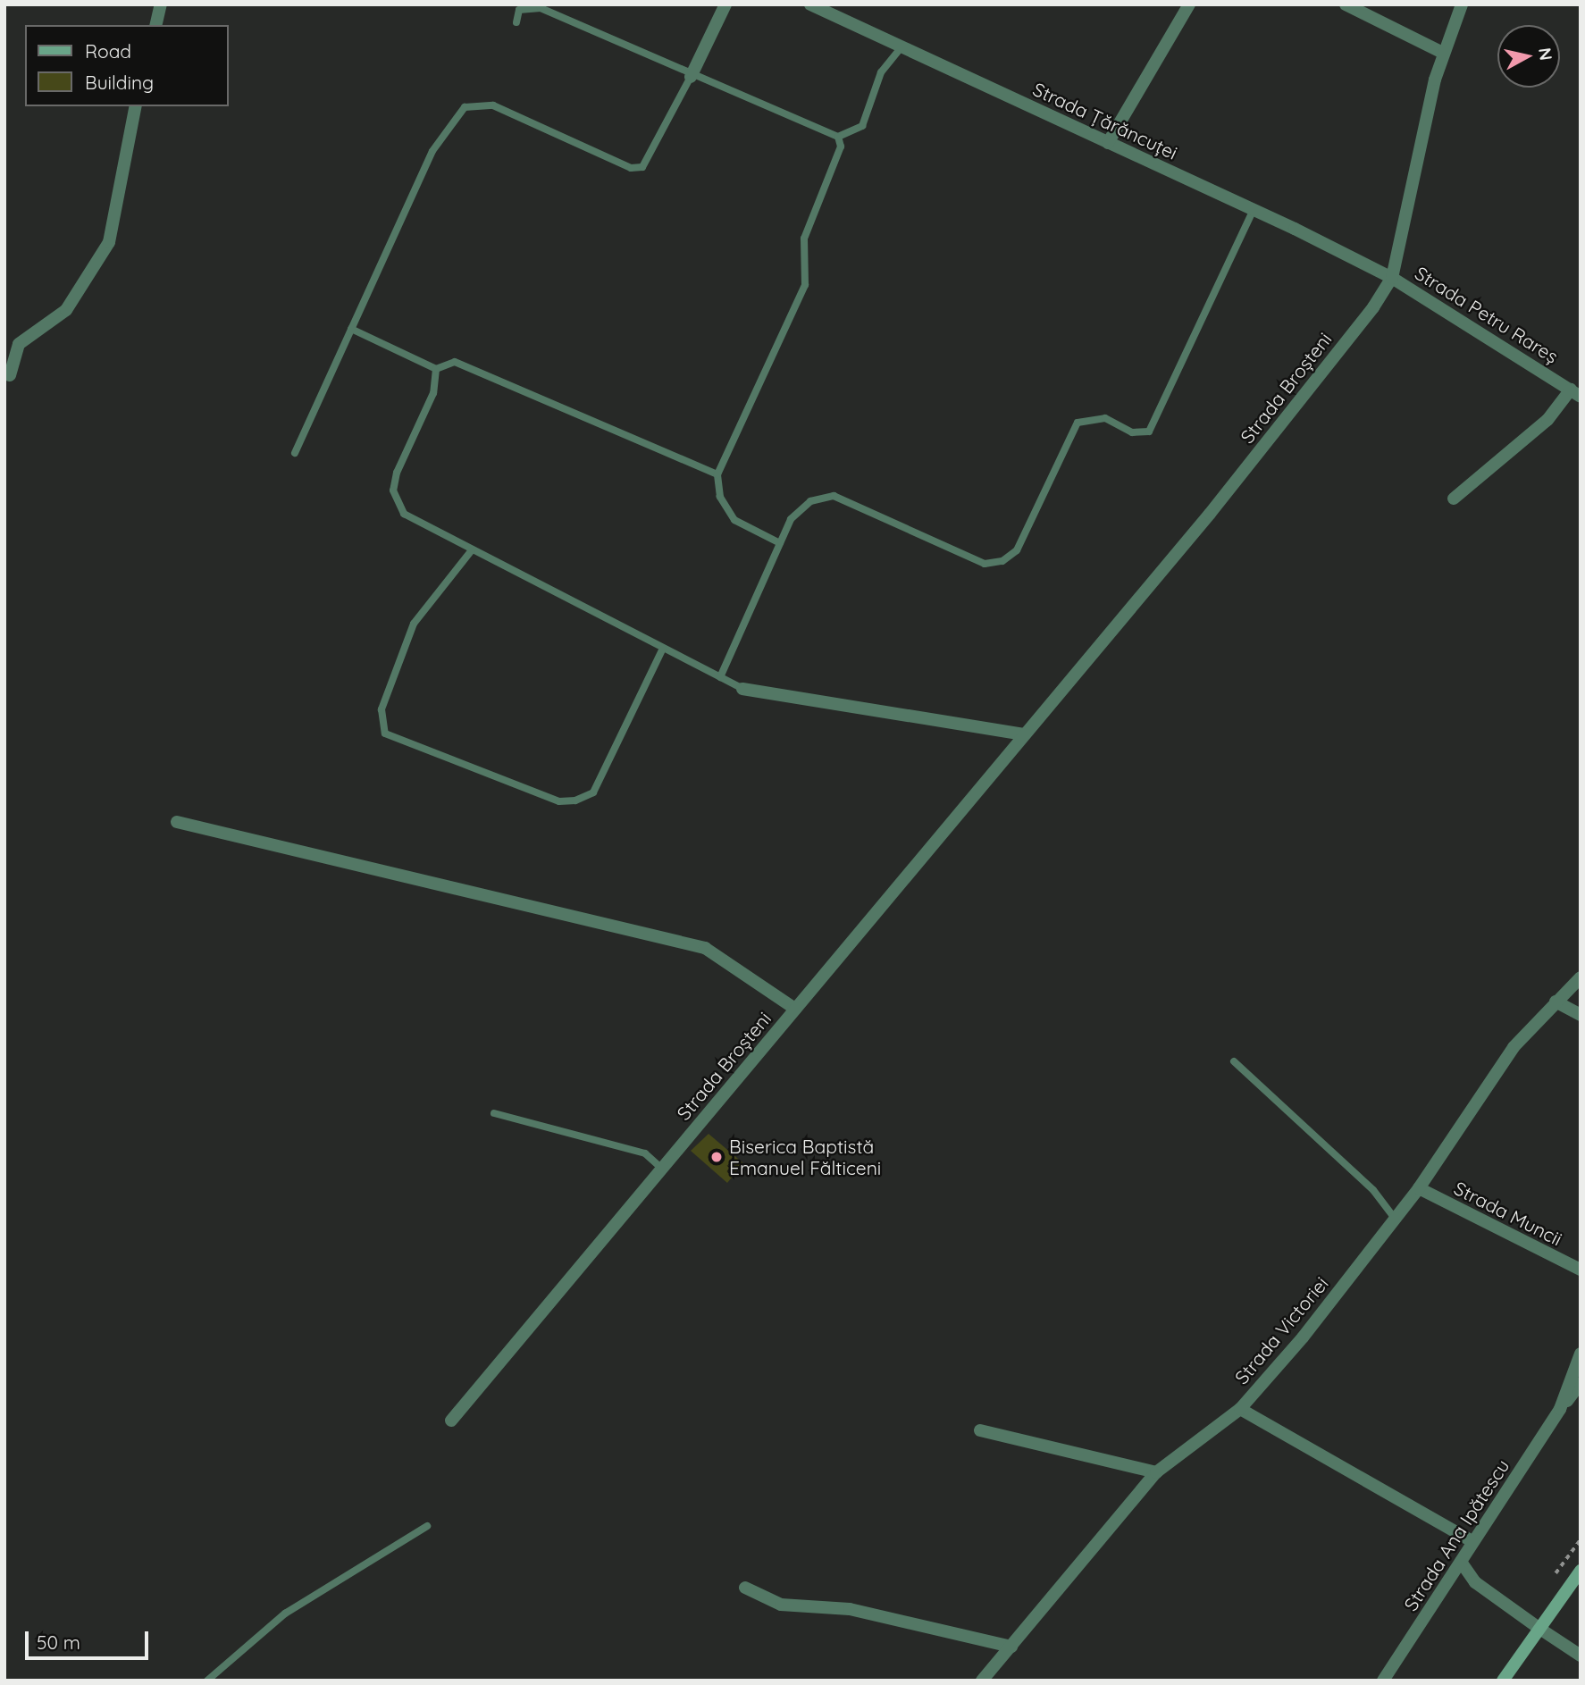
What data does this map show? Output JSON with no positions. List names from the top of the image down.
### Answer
{
  "streets": {
    "street": [
      "Strada Țărăncuței",
      "Strada Petru Rareș",
      "Strada Broșteni",
      "Strada Muncii",
      "Strada Victoriei",
      "Strada Ana Ipătescu"
    ]
  },
  "crossings": [
    ["Strada Țărăncuței", "Strada Petru Rareș"],
    ["Strada Țărăncuței", "Strada Broșteni"],
    ["Strada Petru Rareș", "Strada Broșteni"],
    ["Strada Muncii", "Strada Victoriei"]
  ],
  "places": ["Biserica Baptistă Emanuel Fălticeni"],
  "legend": ["Road", "Building"],
  "scale_bar": "50 m",
  "north": "right"
}
